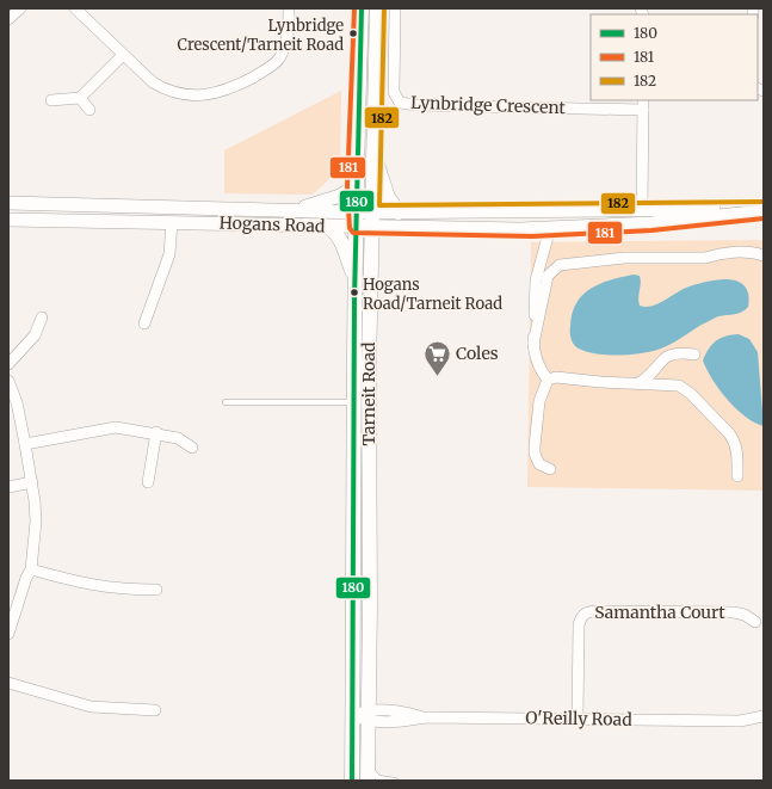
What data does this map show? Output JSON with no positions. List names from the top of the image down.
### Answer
{
  "streets": {
    "main road": ["Tarneit Road"],
    "street": [
      "Lynbridge Crescent",
      "Hogans Road",
      "Samantha Court",
      "O'Reilly Road"
    ]
  },
  "crossings": [
    ["Hogans Road", "Tarneit Road"],
    ["Tarneit Road", "O'Reilly Road"],
    ["Samantha Court", "O'Reilly Road"]
  ],
  "places": {
    "other": ["Lynbridge Crescent/Tarneit Road", "Hogans Road/Tarneit Road"],
    "supermarket": ["Coles"]
  },
  "lines": ["transit line 180", "transit line 181", "transit line 182"],
  "legend": ["180", "181", "182"]
}
